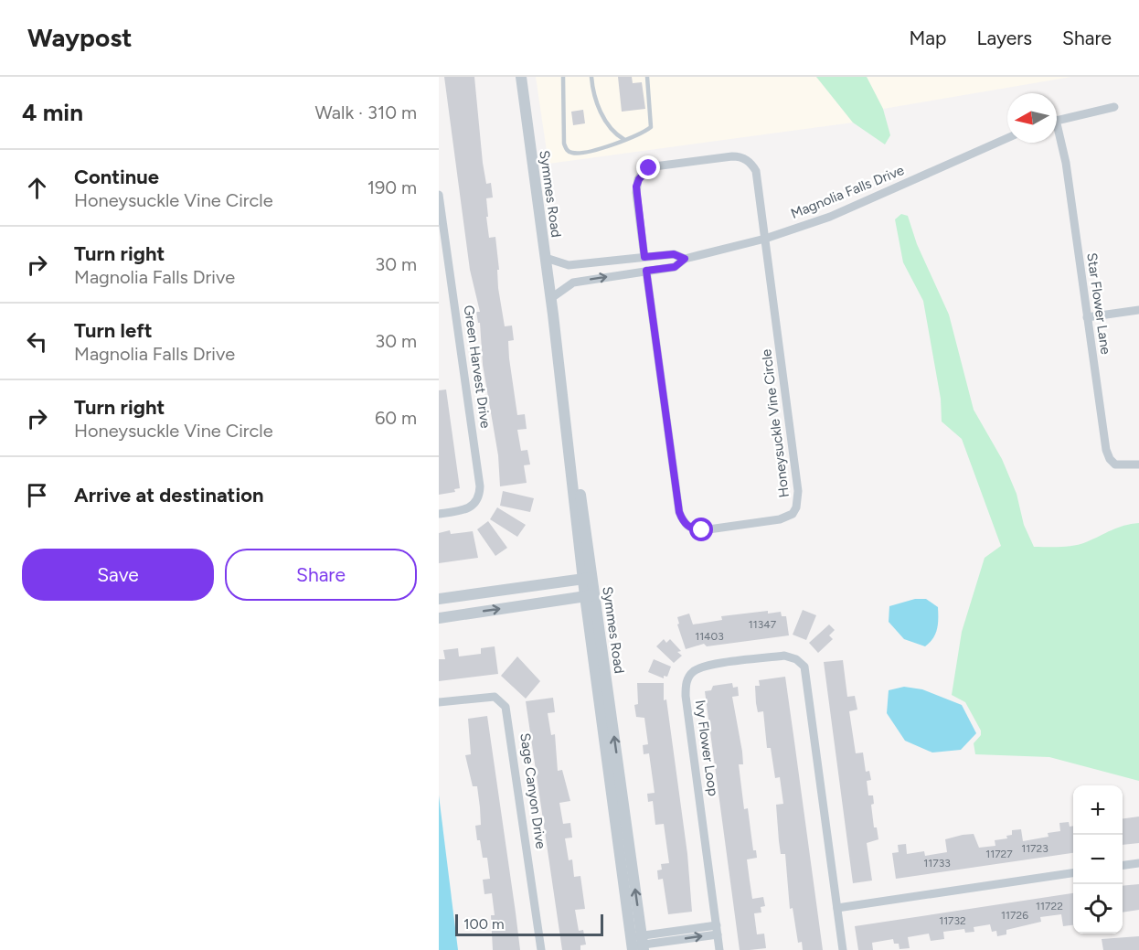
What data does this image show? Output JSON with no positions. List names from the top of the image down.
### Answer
{
  "streets": {
    "street": [
      "Magnolia Falls Drive",
      "Symmes Road",
      "Star Flower Lane",
      "Green Harvest Drive",
      "Honeysuckle Vine Circle",
      "Ivy Flower Loop",
      "Sage Canyon Drive"
    ]
  },
  "crossings": [
    ["Magnolia Falls Drive", "Symmes Road"],
    ["Magnolia Falls Drive", "Honeysuckle Vine Circle"]
  ],
  "house_numbers": [
    "11347",
    "11403",
    "11723",
    "11727",
    "11733",
    "11722",
    "11726",
    "11732"
  ],
  "scale_bar": "100 m",
  "north": "left",
  "page": {
    "header": "Waypost",
    "nav": ["Map", "Layers", "Share"],
    "heading": ["4 min", "Walk · 310 m"],
    "list": [
      ["Continue", "Honeysuckle Vine Circle", "190 m"],
      ["Turn right", "Magnolia Falls Drive", "30 m"],
      ["Turn left", "Magnolia Falls Drive", "30 m"],
      ["Turn right", "Honeysuckle Vine Circle", "60 m"],
      "Arrive at destination"
    ],
    "buttons": ["Save", "Share"],
    "map_buttons": ["+", "−"],
    "scale": "100 m"
  }
}
